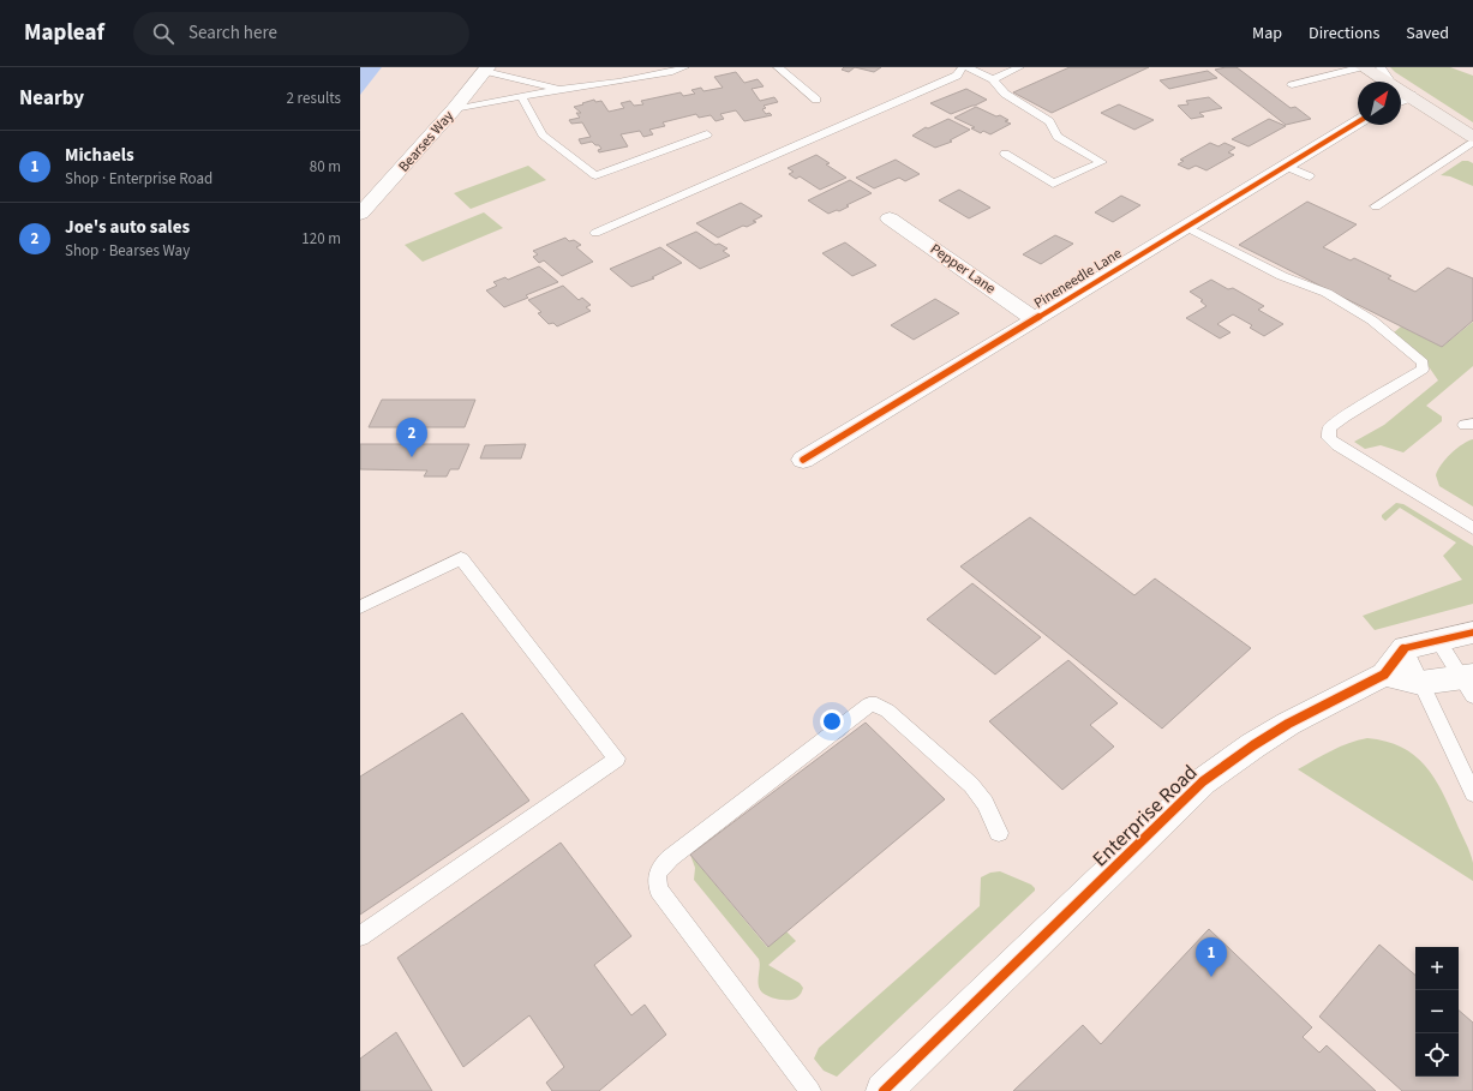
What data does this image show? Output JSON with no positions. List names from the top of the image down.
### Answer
{
  "streets": {
    "street": [
      "Bearses Way",
      "Pepper Lane",
      "Pineneedle Lane",
      "Enterprise Road"
    ]
  },
  "crossings": [
    ["Pepper Lane", "Pineneedle Lane"]
  ],
  "north": "top right",
  "page": {
    "header": "Mapleaf",
    "search": "Search here",
    "nav": ["Map", "Directions", "Saved"],
    "heading": ["Nearby", "2 results"],
    "list": [
      {
        "mark": "1",
        "name": "Michaels",
        "note": "Shop · Enterprise Road",
        "value": "80 m"
      },
      {
        "mark": "2",
        "name": "Joe's auto sales",
        "note": "Shop · Bearses Way",
        "value": "120 m"
      }
    ],
    "pins": ["2", "1"],
    "map_buttons": ["+", "−"]
  }
}
